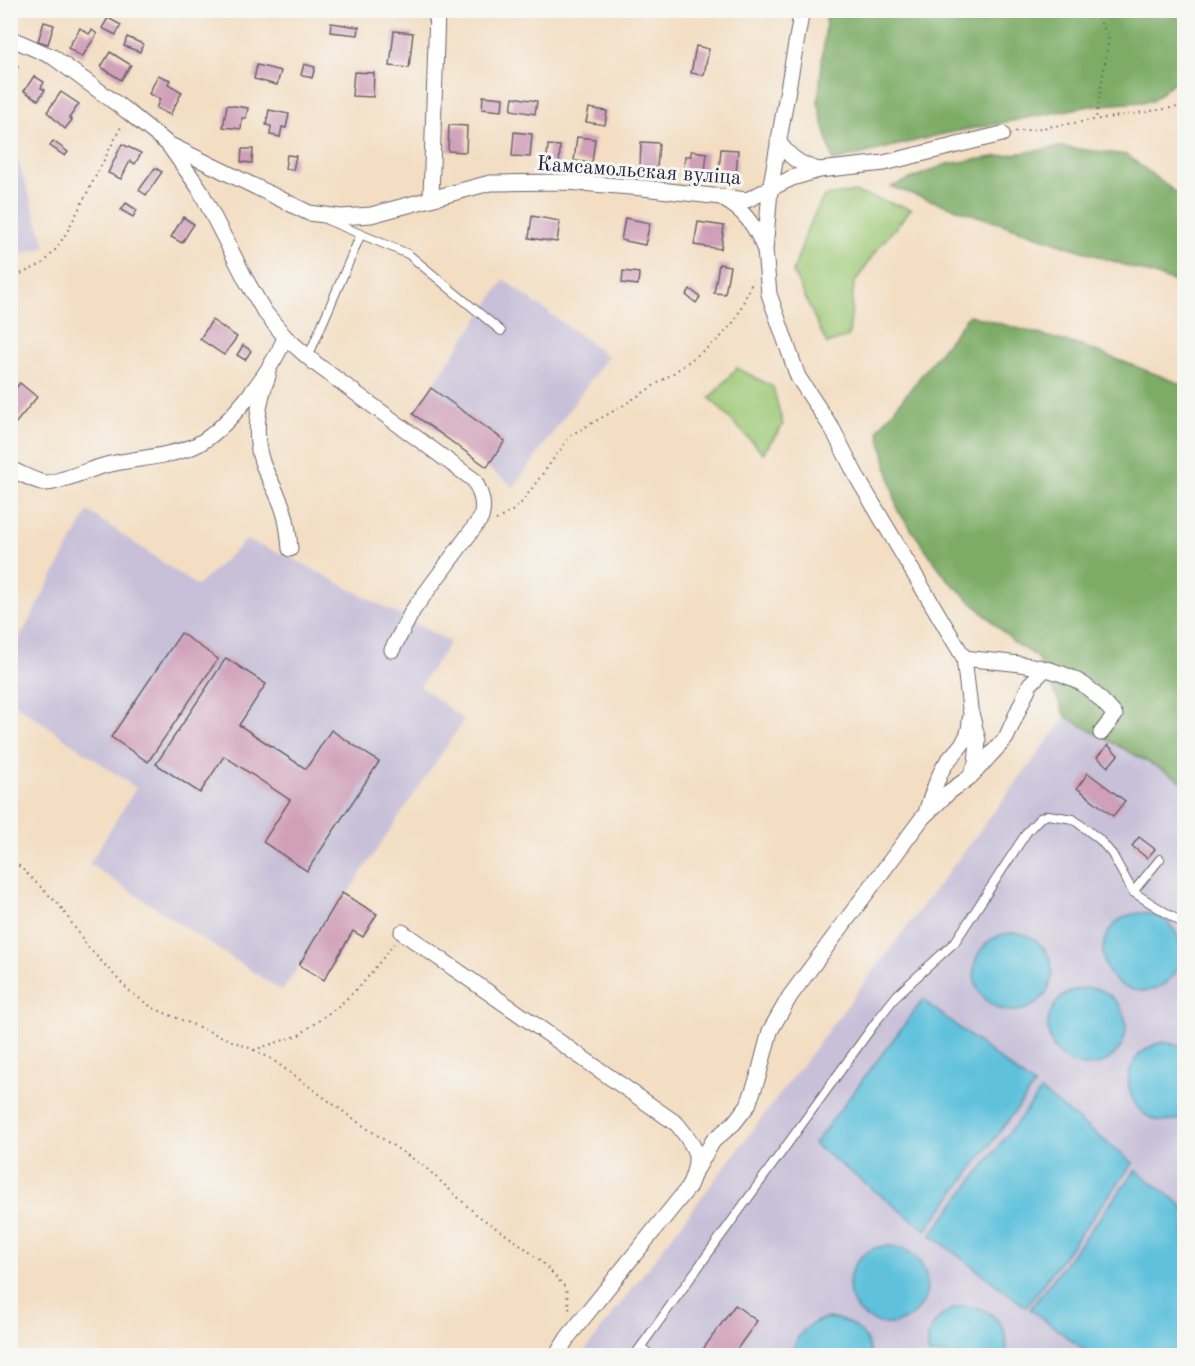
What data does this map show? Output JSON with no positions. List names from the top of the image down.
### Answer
{
  "streets": {
    "street": ["Камсамольская вуліца"]
  }
}
